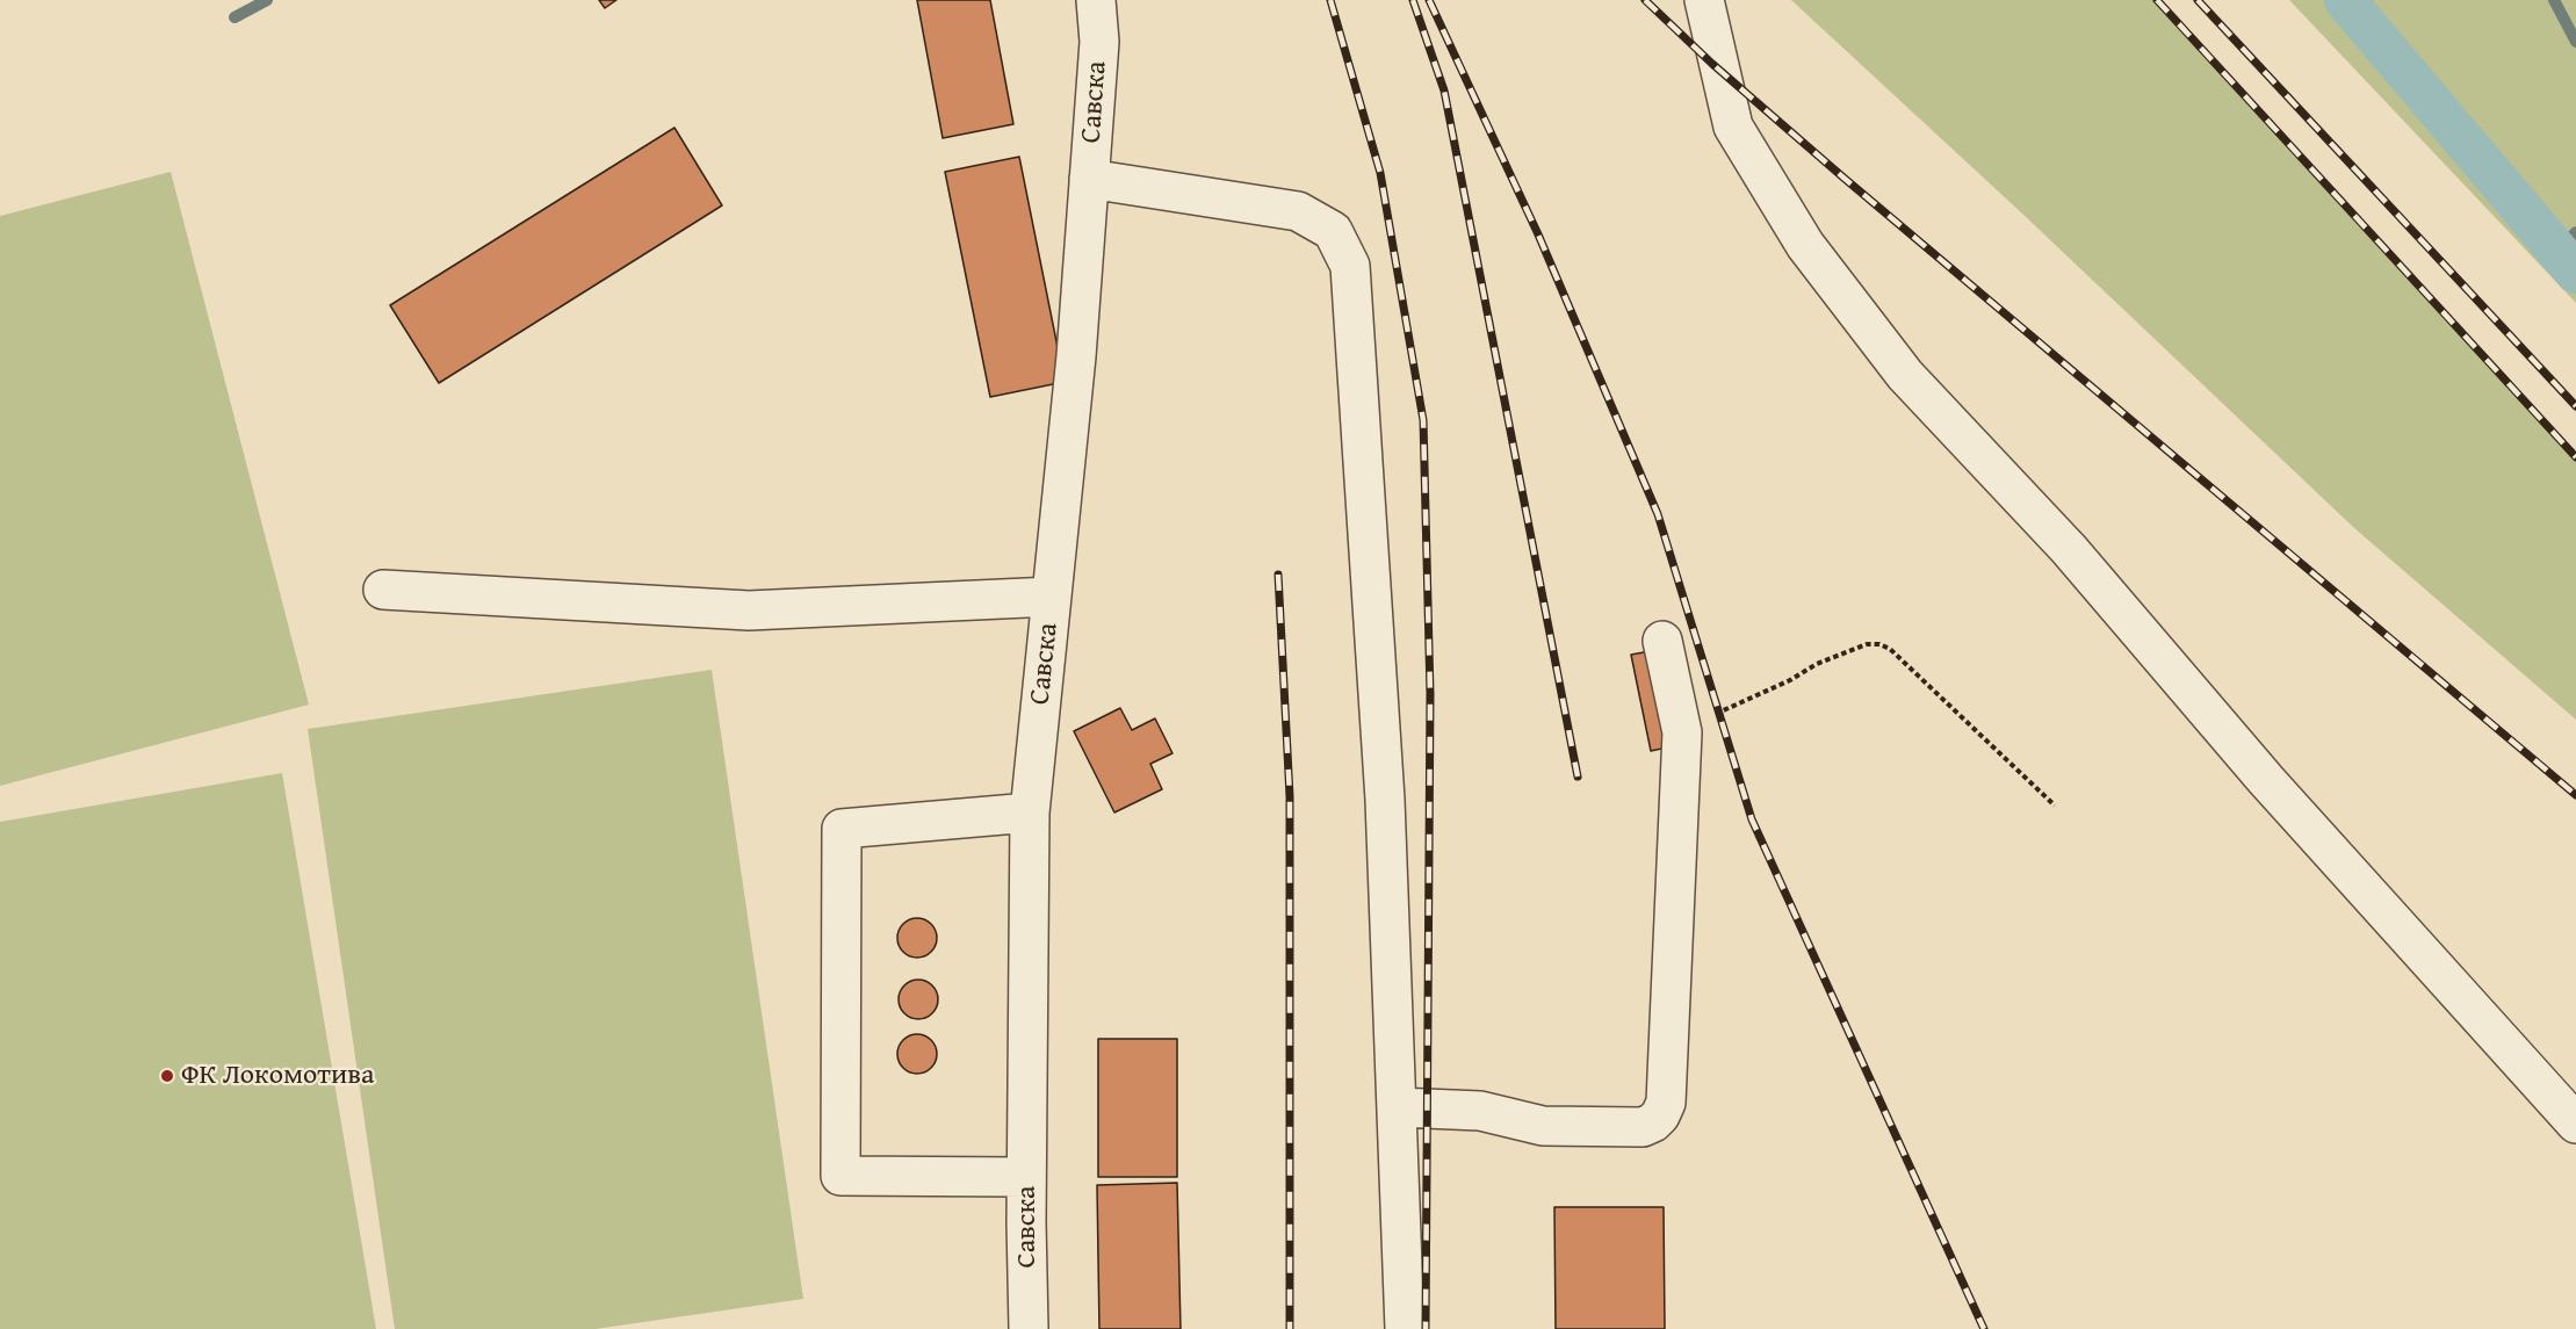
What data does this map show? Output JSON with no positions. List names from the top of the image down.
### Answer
{
  "streets": {
    "street": ["Савска"]
  },
  "places": ["ФК Локомотива"]
}
